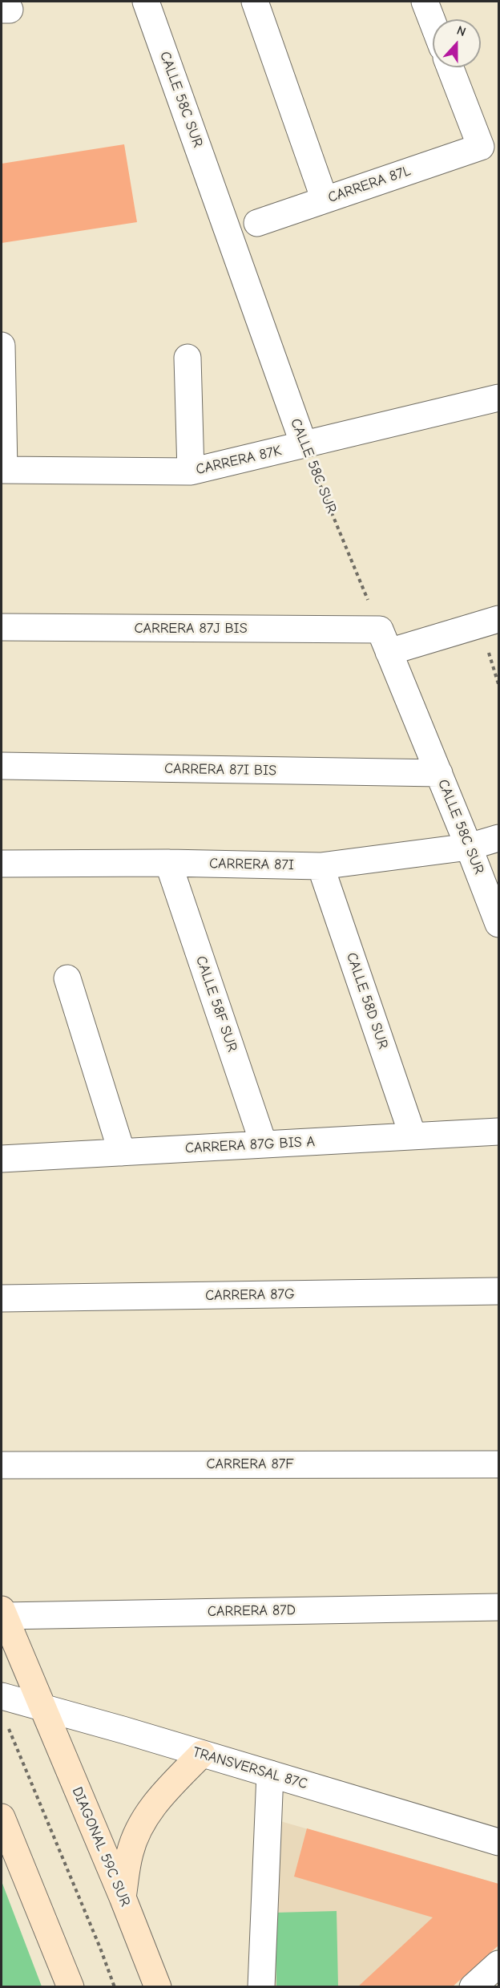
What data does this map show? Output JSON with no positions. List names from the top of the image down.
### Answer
{
  "streets": {
    "main road": ["DIAGONAL 59C SUR"],
    "street": [
      "CALLE 58C SUR",
      "CARRERA 87L",
      "CARRERA 87K",
      "CARRERA 87J BIS",
      "CARRERA 87I BIS",
      "CARRERA 87I",
      "CALLE 58D SUR",
      "CALLE 58F SUR",
      "CARRERA 87G BIS A",
      "CARRERA 87G",
      "CARRERA 87F",
      "CARRERA 87D",
      "TRANSVERSAL 87C"
    ]
  },
  "crossings": [
    ["CALLE 58C SUR", "CARRERA 87K"],
    ["CALLE 58C SUR", "CARRERA 87J BIS"],
    ["CALLE 58C SUR", "CARRERA 87I BIS"],
    ["CALLE 58C SUR", "CARRERA 87I"],
    ["CARRERA 87I", "CALLE 58D SUR"],
    ["CARRERA 87I", "CALLE 58F SUR"],
    ["CALLE 58D SUR", "CARRERA 87G BIS A"],
    ["CALLE 58F SUR", "CARRERA 87G BIS A"],
    ["CARRERA 87D", "DIAGONAL 59C SUR"],
    ["TRANSVERSAL 87C", "DIAGONAL 59C SUR"]
  ],
  "north": "top"
}
